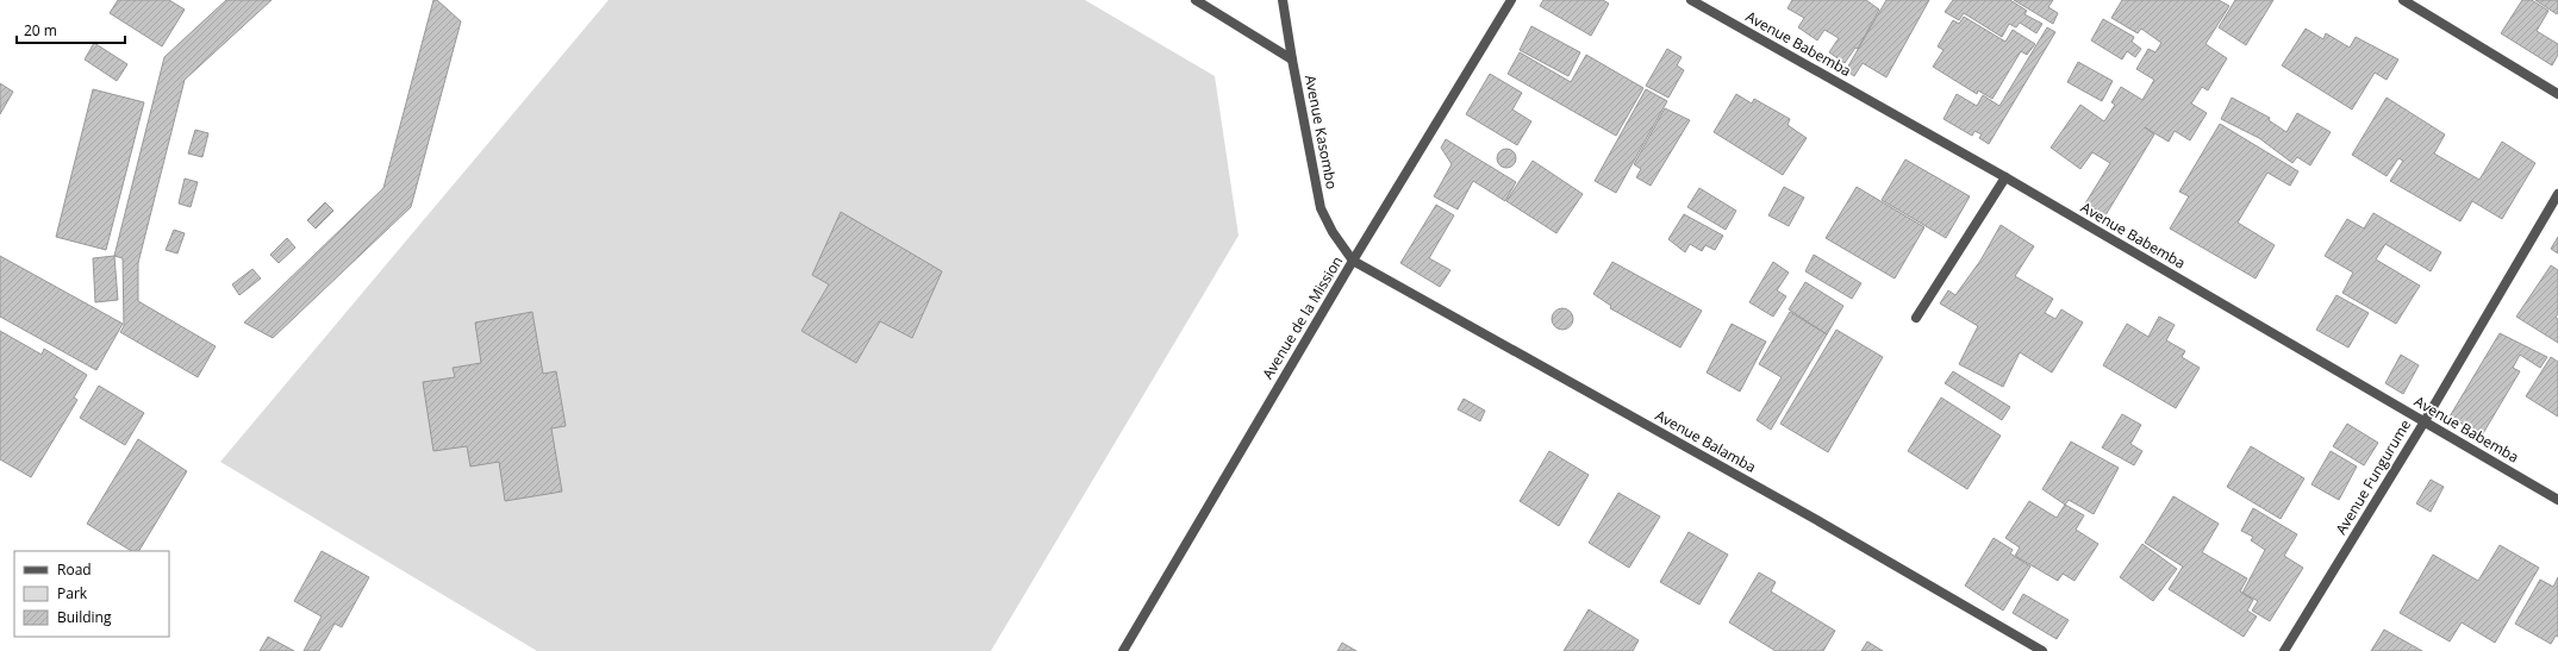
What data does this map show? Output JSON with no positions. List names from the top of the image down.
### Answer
{
  "streets": {
    "street": [
      "Avenue Babemba",
      "Avenue Kasombo",
      "Avenue de la Mission",
      "Avenue Balamba",
      "Avenue Fungurume"
    ]
  },
  "crossings": [
    ["Avenue Babemba", "Avenue Fungurume"],
    ["Avenue Kasombo", "Avenue de la Mission"],
    ["Avenue Kasombo", "Avenue Balamba"],
    ["Avenue de la Mission", "Avenue Balamba"]
  ],
  "legend": ["Road", "Park", "Building"],
  "scale_bar": "20 m"
}
